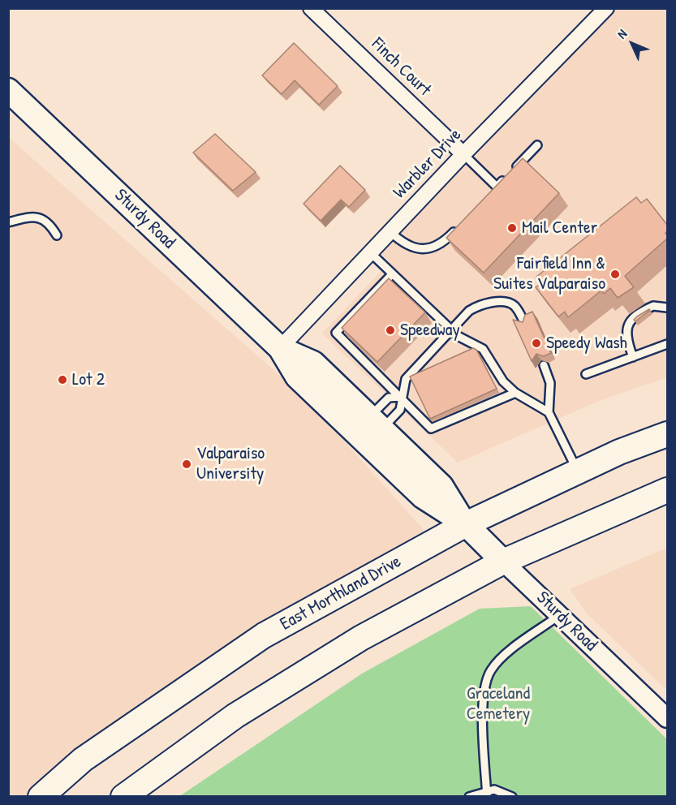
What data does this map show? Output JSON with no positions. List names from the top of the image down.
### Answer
{
  "streets": {
    "highway": ["East Morthland Drive"],
    "main road": ["Sturdy Road"],
    "street": ["Finch Court", "Warbler Drive"]
  },
  "crossings": [
    ["Finch Court", "Warbler Drive"],
    ["Warbler Drive", "Sturdy Road"],
    ["Sturdy Road", "East Morthland Drive"]
  ],
  "parks": ["Graceland Cemetery"],
  "places": [
    "Mail Center",
    "Fairfield Inn & Suites Valparaiso",
    "Speedway",
    "Speedy Wash",
    "Lot 2",
    "Valparaiso University"
  ],
  "north": "top left"
}
